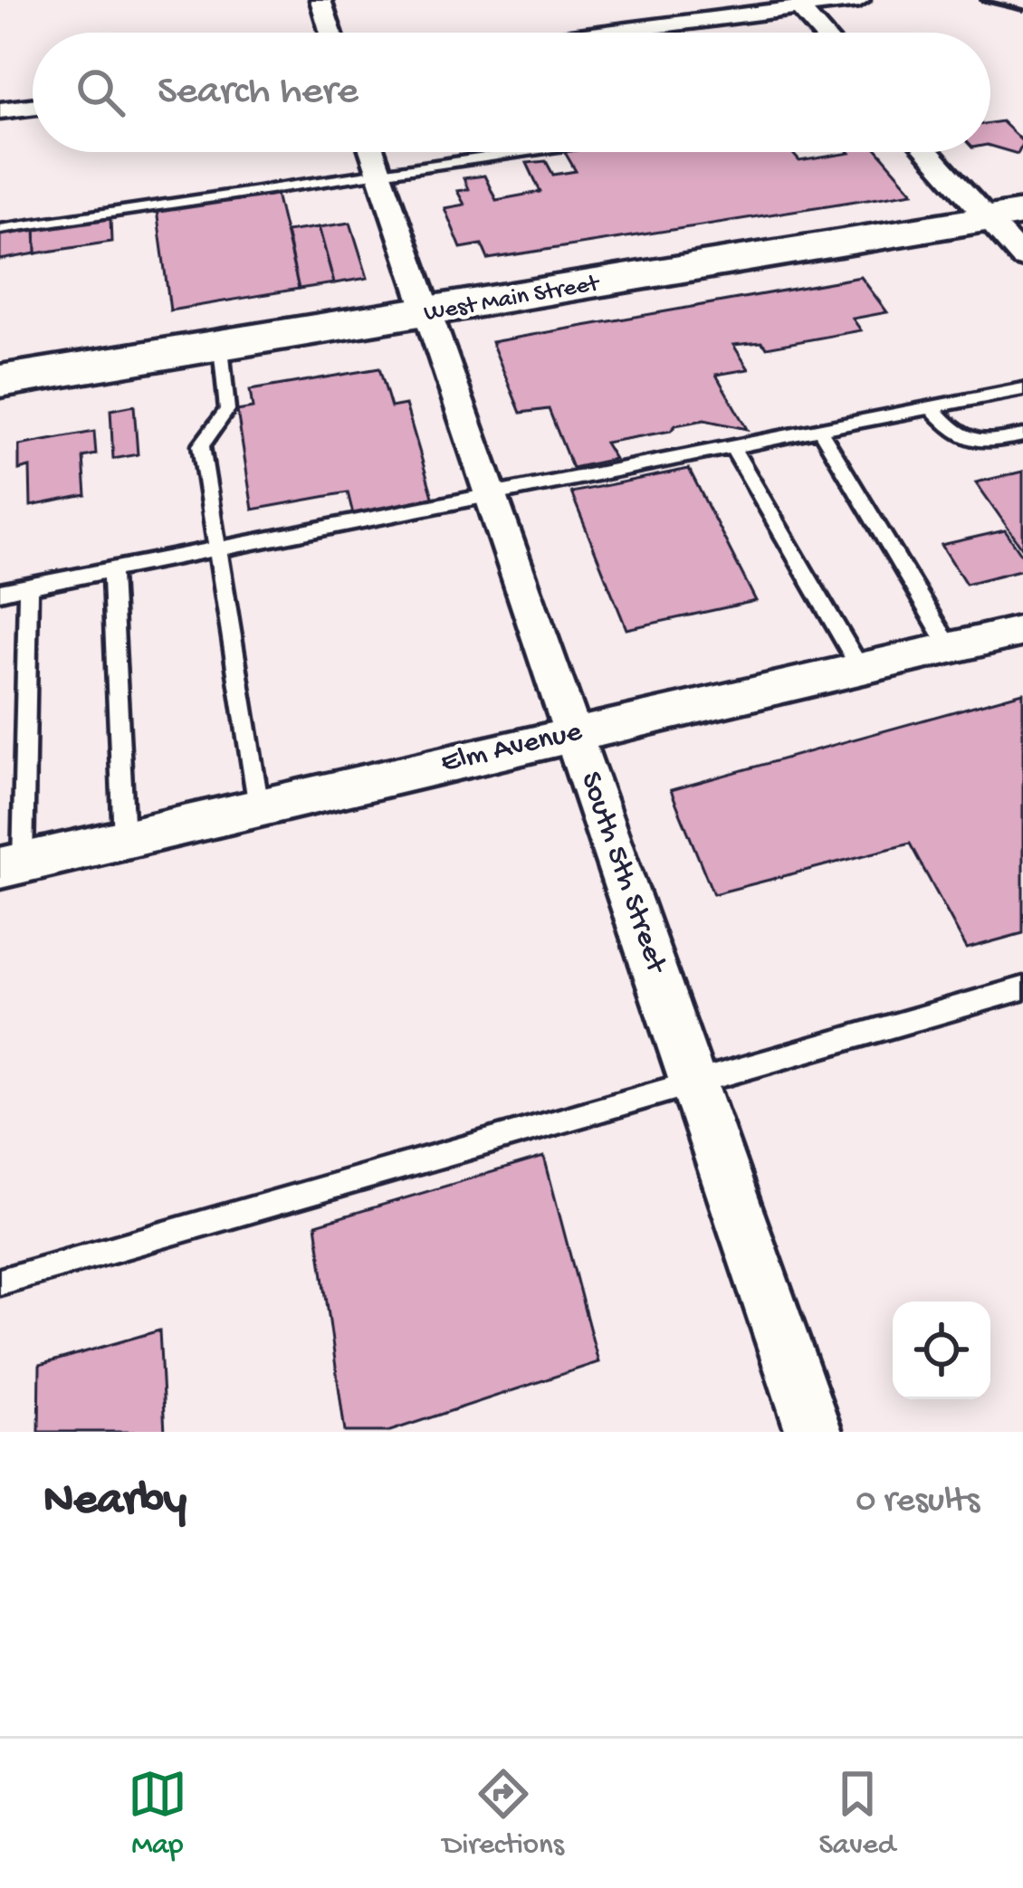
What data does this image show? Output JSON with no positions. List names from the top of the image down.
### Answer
{
  "streets": {
    "main road": ["West Main Street"],
    "street": ["Elm Avenue", "South 5th Street"]
  },
  "crossings": [
    ["West Main Street", "South 5th Street"],
    ["Elm Avenue", "South 5th Street"]
  ],
  "page": {
    "search": "Search here",
    "heading": ["Nearby", "0 results"],
    "nav": ["Map", "Directions", "Saved"]
  }
}
